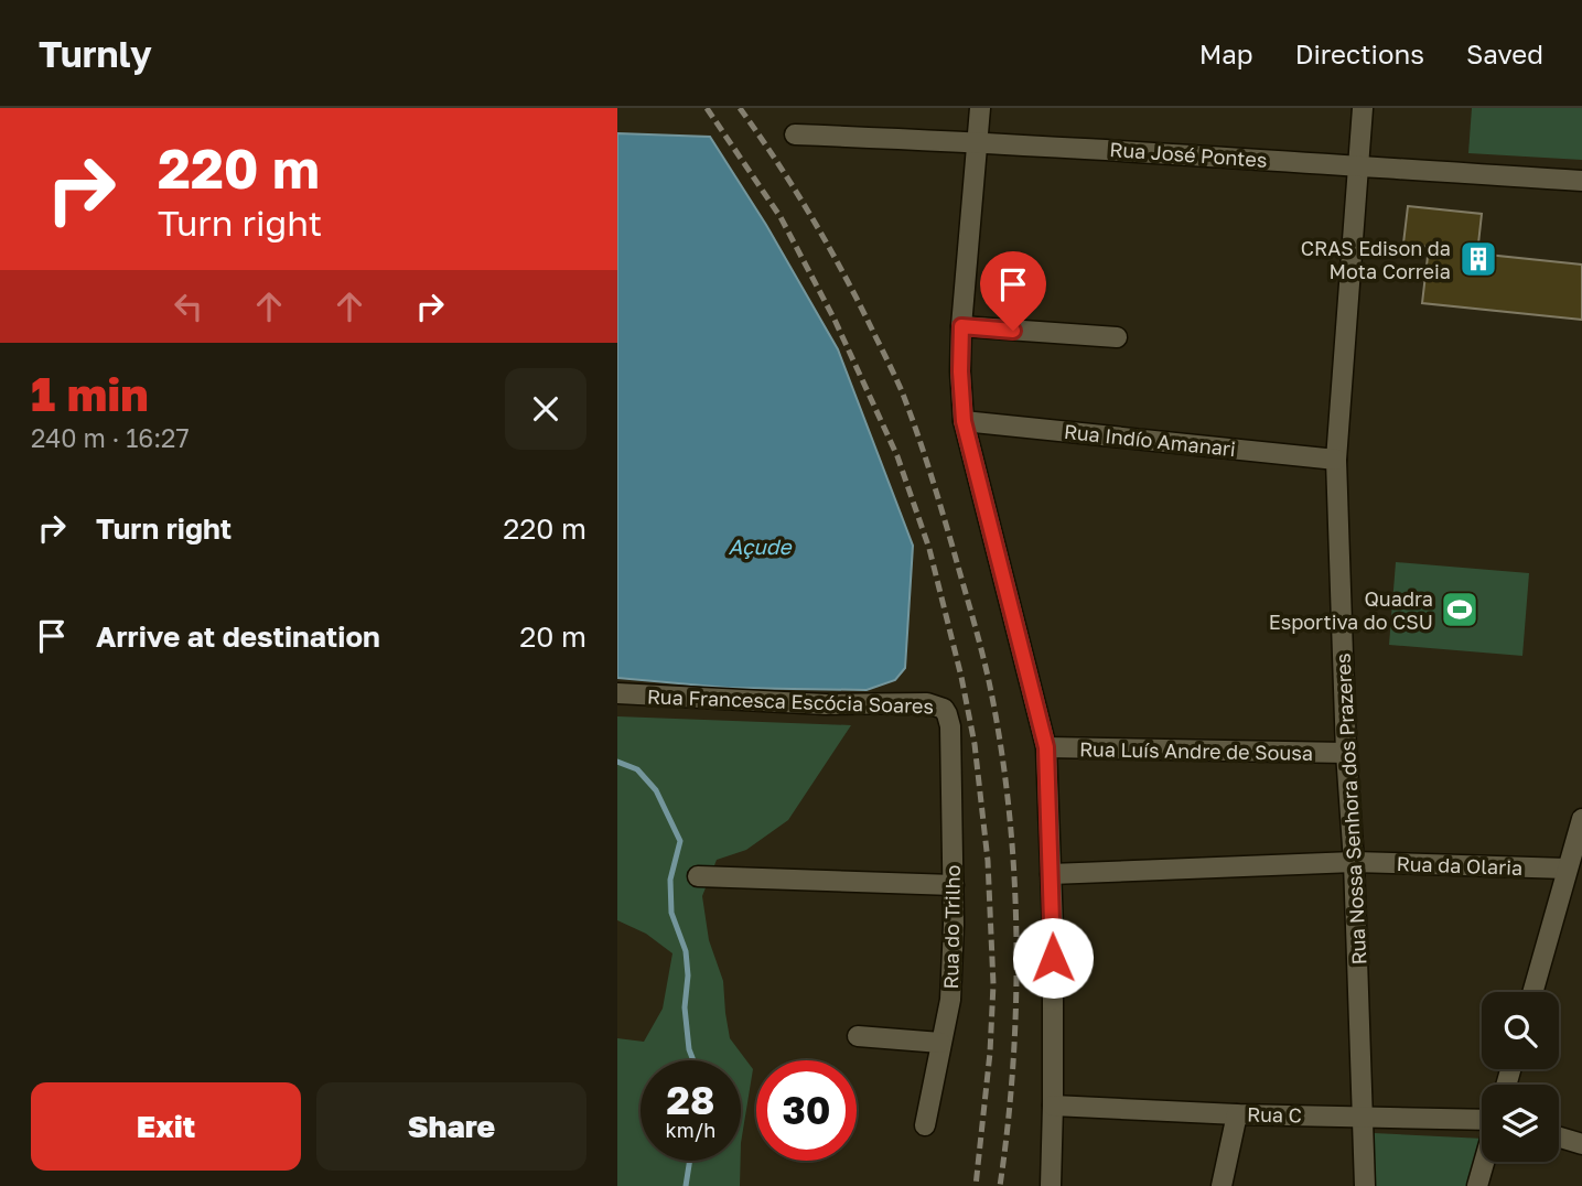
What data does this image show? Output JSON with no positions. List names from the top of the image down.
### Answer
{
  "streets": {
    "street": [
      "Rua José Pontes",
      "Rua Indío Amanari",
      "Rua Francesca Escócia Soares",
      "Rua Luís Andre de Sousa",
      "Rua Nossa Senhora dos Prazeres",
      "Rua da Olaria",
      "Rua do Trilho",
      "Rua C"
    ]
  },
  "crossings": [
    ["Rua José Pontes", "Rua Nossa Senhora dos Prazeres"],
    ["Rua Indío Amanari", "Rua Nossa Senhora dos Prazeres"],
    ["Rua Francesca Escócia Soares", "Rua do Trilho"],
    ["Rua Luís Andre de Sousa", "Rua Nossa Senhora dos Prazeres"],
    ["Rua Nossa Senhora dos Prazeres", "Rua da Olaria"],
    ["Rua Nossa Senhora dos Prazeres", "Rua C"]
  ],
  "water": ["Açude"],
  "places": {
    "building": ["CRAS Edison da Mota Correia"],
    "sports": ["Quadra Esportiva do CSU"]
  },
  "page": {
    "header": "Turnly",
    "nav": ["Map", "Directions", "Saved"],
    "turn": ["220 m", "Turn right"],
    "heading": ["1 min", "240 m · 16:27"],
    "list": [
      {
        "name": "Turn right",
        "value": "220 m"
      },
      {
        "name": "Arrive at destination",
        "value": "20 m"
      }
    ],
    "speed": "28 km/h",
    "limit": "30",
    "buttons": ["Exit", "Share"]
  }
}
